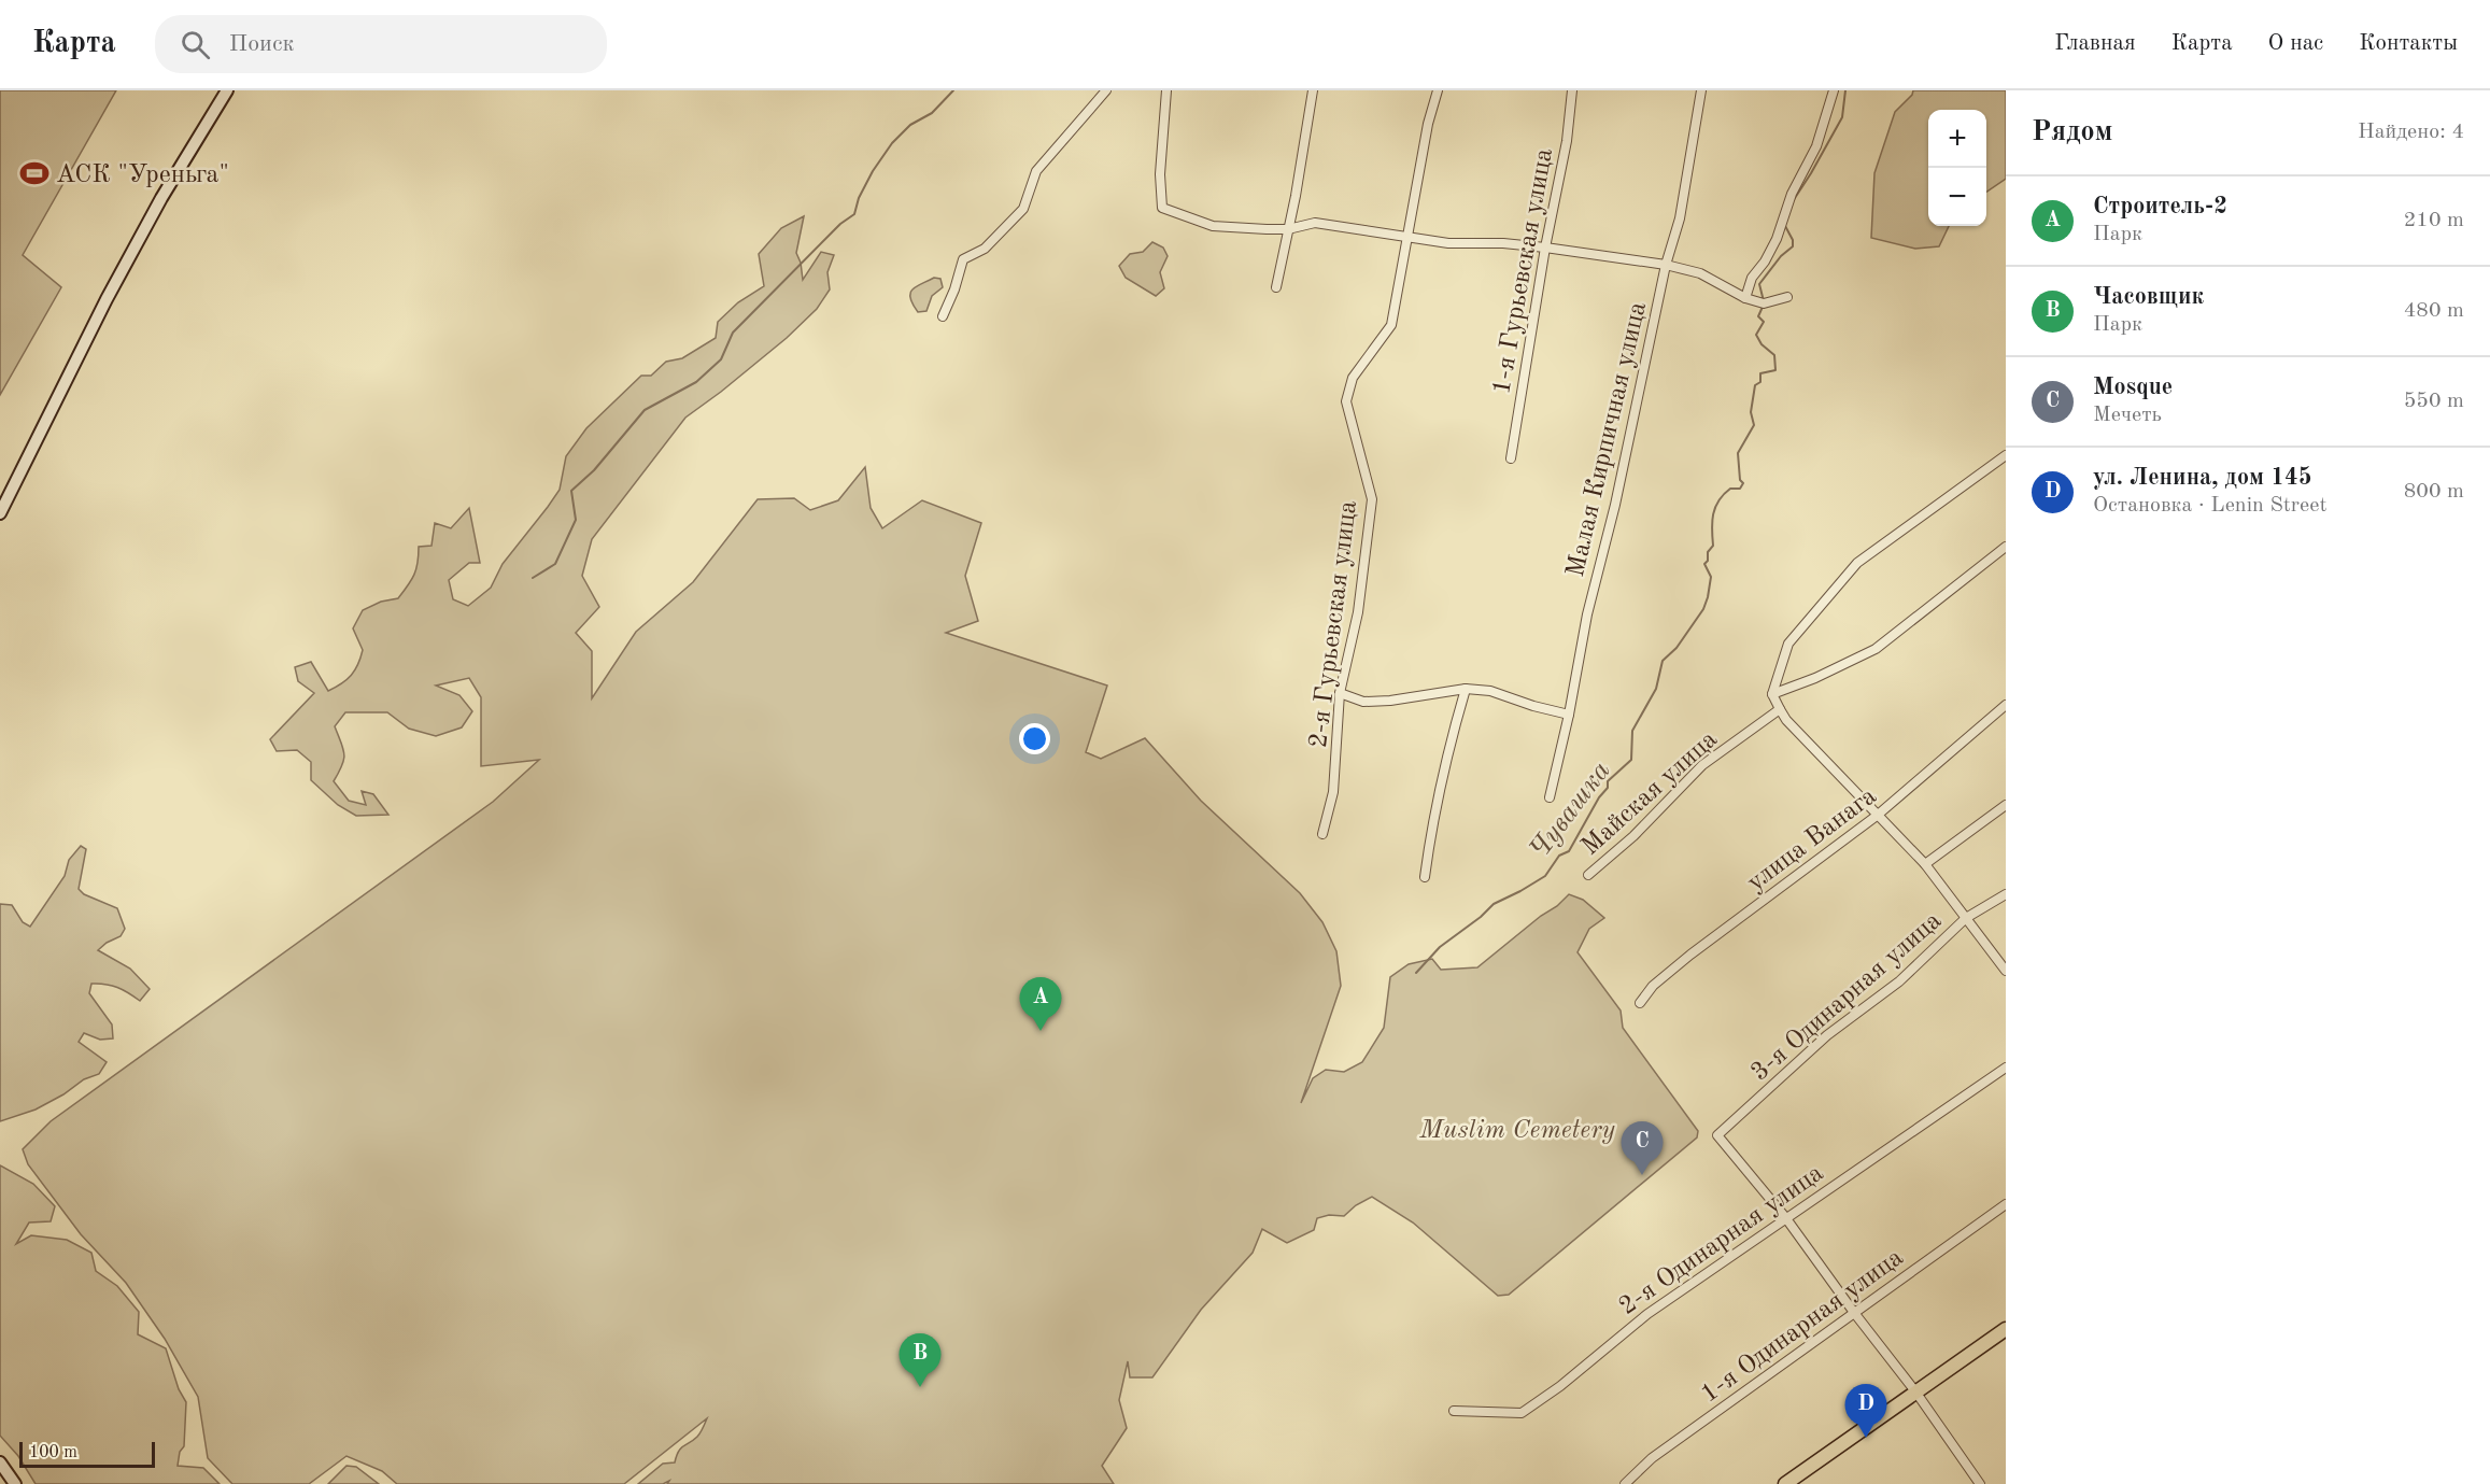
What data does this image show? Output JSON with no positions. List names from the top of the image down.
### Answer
{
  "streets": {
    "street": [
      "1-я Гурьевская улица",
      "Малая Кирпичная улица",
      "2-я Гурьевская улица",
      "Майская улица",
      "улица Ванага",
      "3-я Одинарная улица",
      "2-я Одинарная улица",
      "1-я Одинарная улица"
    ]
  },
  "crossings": [
    ["3-я Одинарная улица", "2-я Одинарная улица"]
  ],
  "water": ["Чувашка"],
  "parks": ["Muslim Cemetery"],
  "places": {
    "sports": ["АСК \"Уреньга\""]
  },
  "scale_bar": "100 m",
  "page": {
    "header": "Карта",
    "search": "Поиск",
    "nav": [
      "Главная",
      "Карта",
      "О нас",
      "Контакты"
    ],
    "heading": ["Рядом", "Найдено: 4"],
    "map_buttons": ["+", "−"],
    "list": [
      {
        "mark": "A",
        "name": "Строитель-2",
        "note": "Парк",
        "value": "210 m"
      },
      {
        "mark": "B",
        "name": "Часовщик",
        "note": "Парк",
        "value": "480 m"
      },
      {
        "mark": "C",
        "name": "Mosque",
        "note": "Мечеть",
        "value": "550 m"
      },
      {
        "mark": "D",
        "name": "ул. Ленина, дом 145",
        "note": "Остановка · Lenin Street",
        "value": "800 m"
      }
    ],
    "pins": [
      "A",
      "C",
      "B",
      "D"
    ],
    "scale": "100 m"
  }
}
